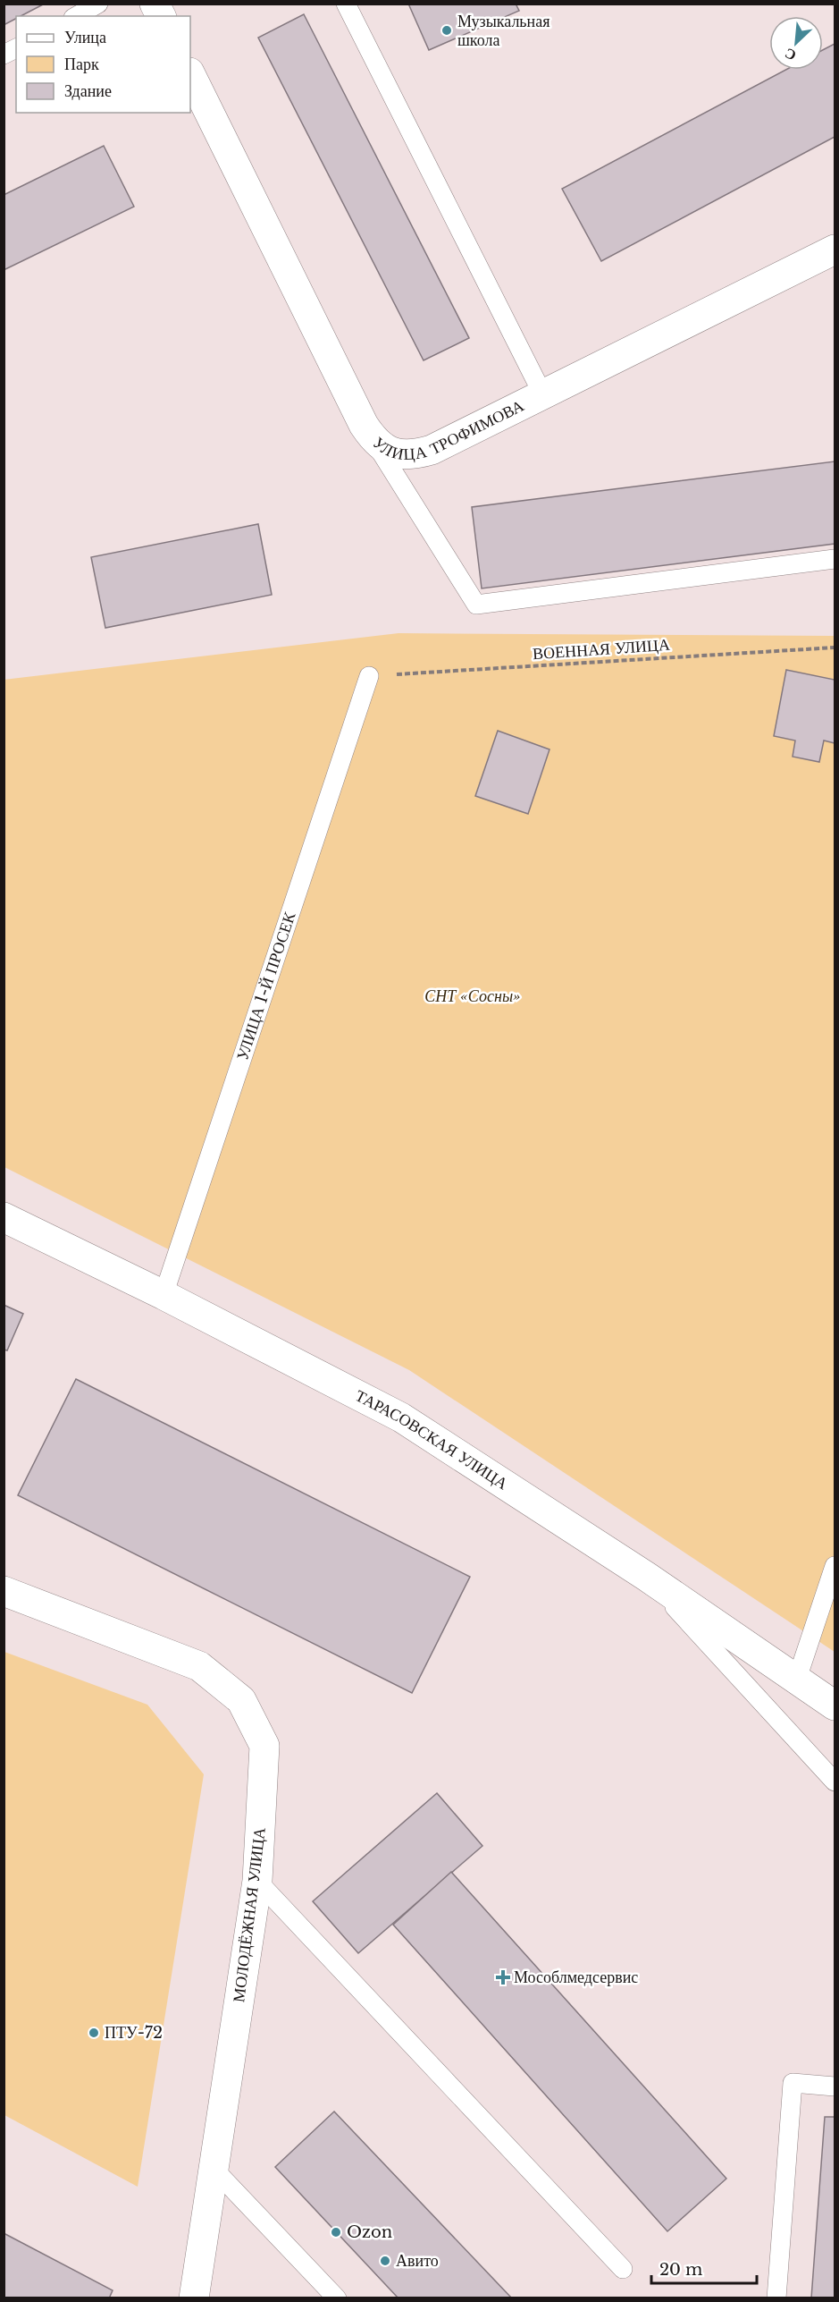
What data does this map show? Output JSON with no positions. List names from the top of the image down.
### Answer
{
  "streets": {
    "street": ["УЛИЦА ТРОФИМОВА", "ТАРАСОВСКАЯ УЛИЦА", "МОЛОДЁЖНАЯ УЛИЦА"],
    "lane": ["УЛИЦА 1-Й ПРОСЕК"],
    "path": ["ВОЕННАЯ УЛИЦА"]
  },
  "crossings": [
    ["ВОЕННАЯ УЛИЦА", "УЛИЦА 1-Й ПРОСЕК"],
    ["УЛИЦА 1-Й ПРОСЕК", "ТАРАСОВСКАЯ УЛИЦА"]
  ],
  "parks": ["СНТ «Сосны»"],
  "places": {
    "other": [
      "Музыкальная школа",
      "ПТУ-72",
      "Ozon",
      "Авито"
    ],
    "health": ["Мособлмедсервис"]
  },
  "legend": ["Улица", "Парк", "Здание"],
  "scale_bar": "20 m",
  "north": "bottom left"
}
